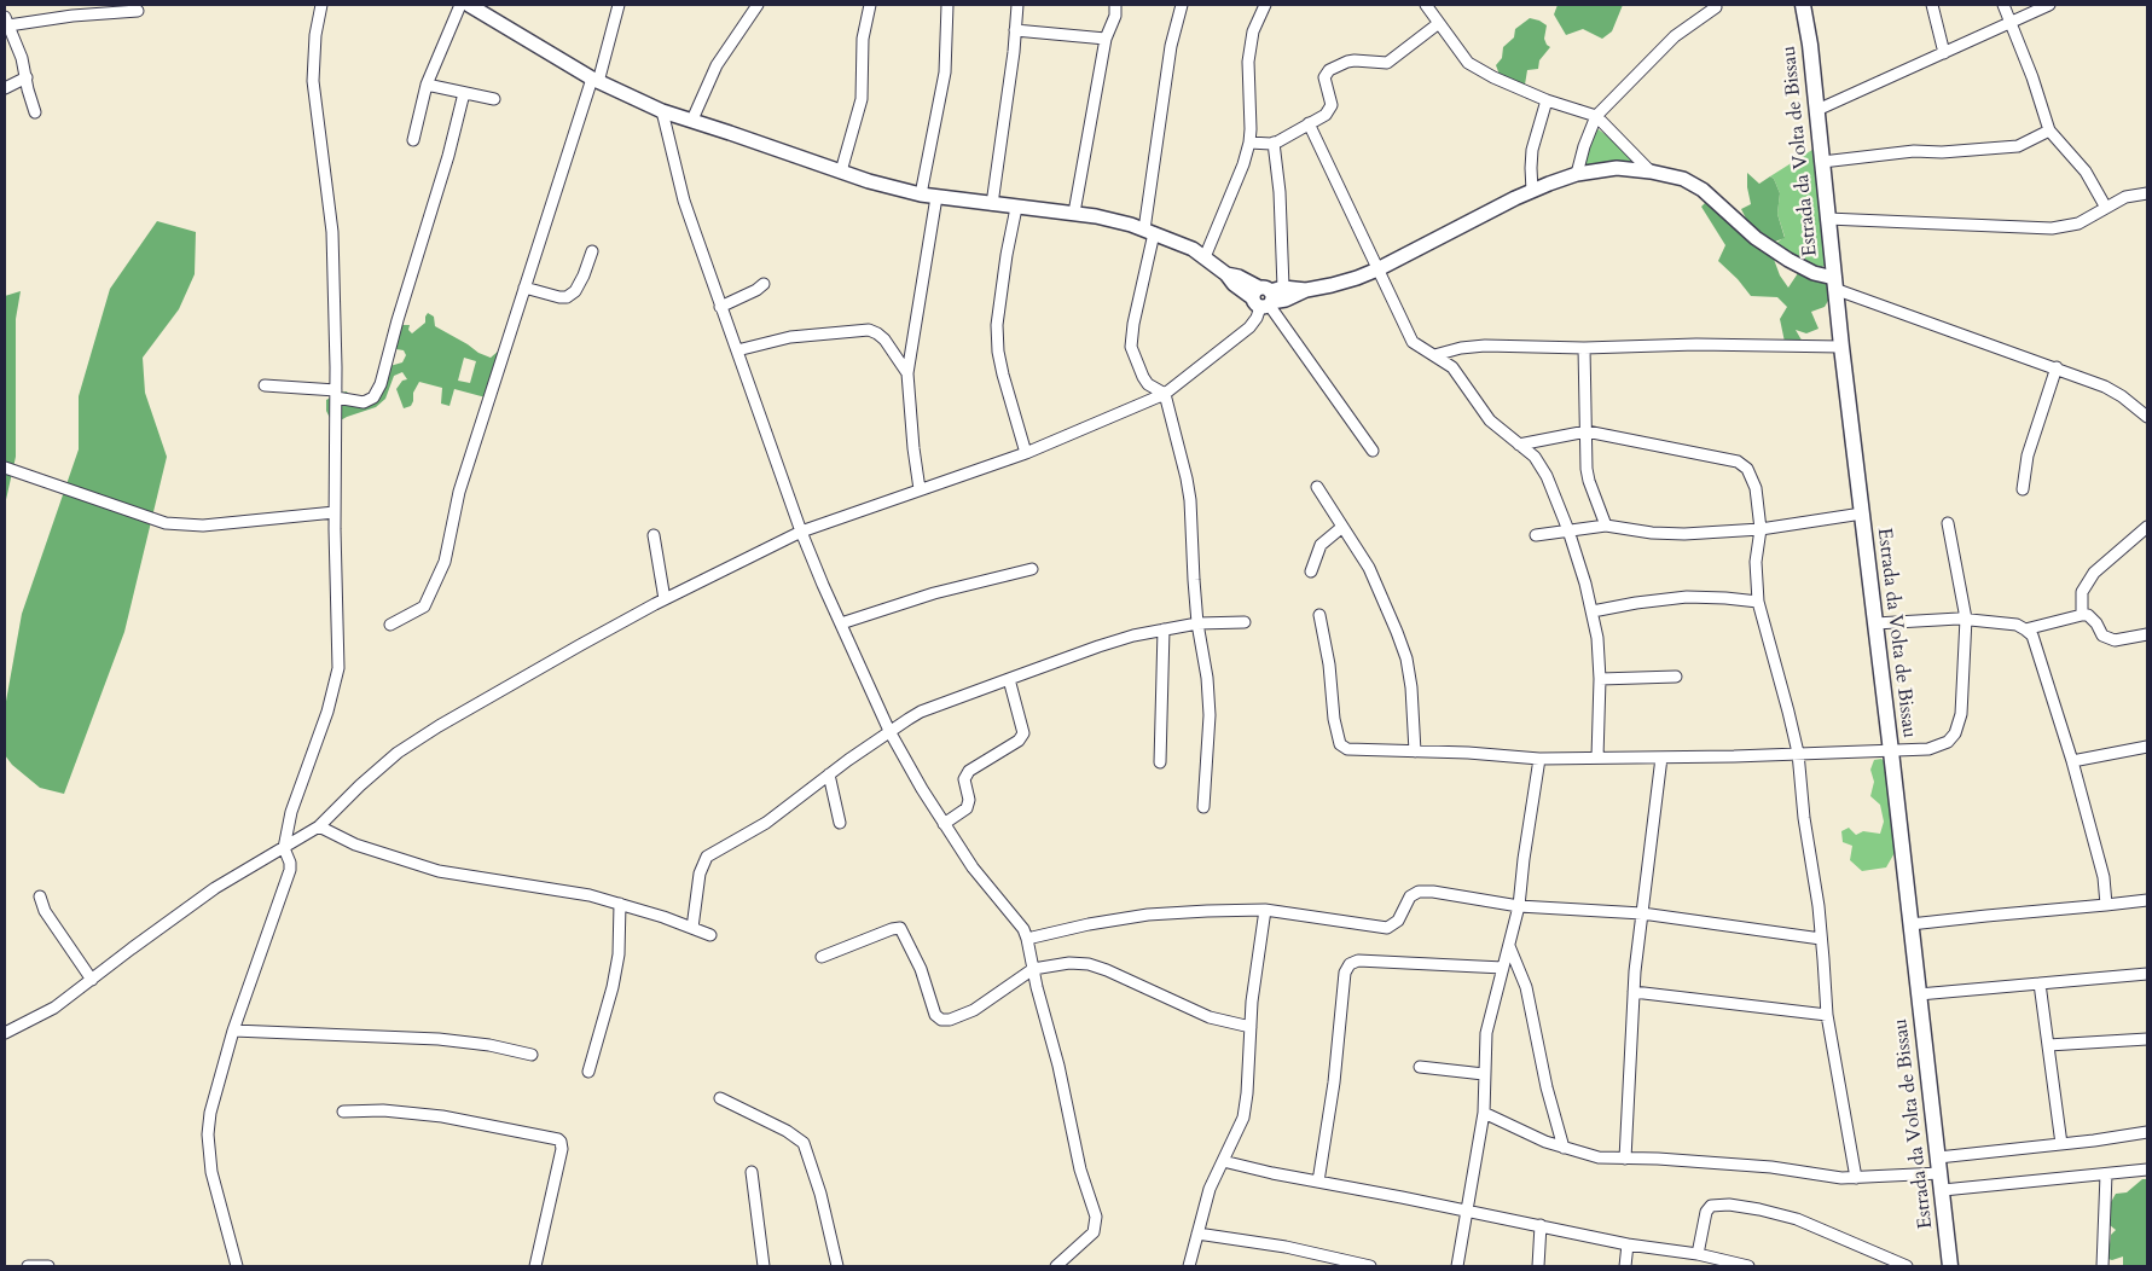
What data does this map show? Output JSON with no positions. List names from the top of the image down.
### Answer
{
  "streets": {
    "main road": ["Estrada da Volta de Bissau"]
  }
}
